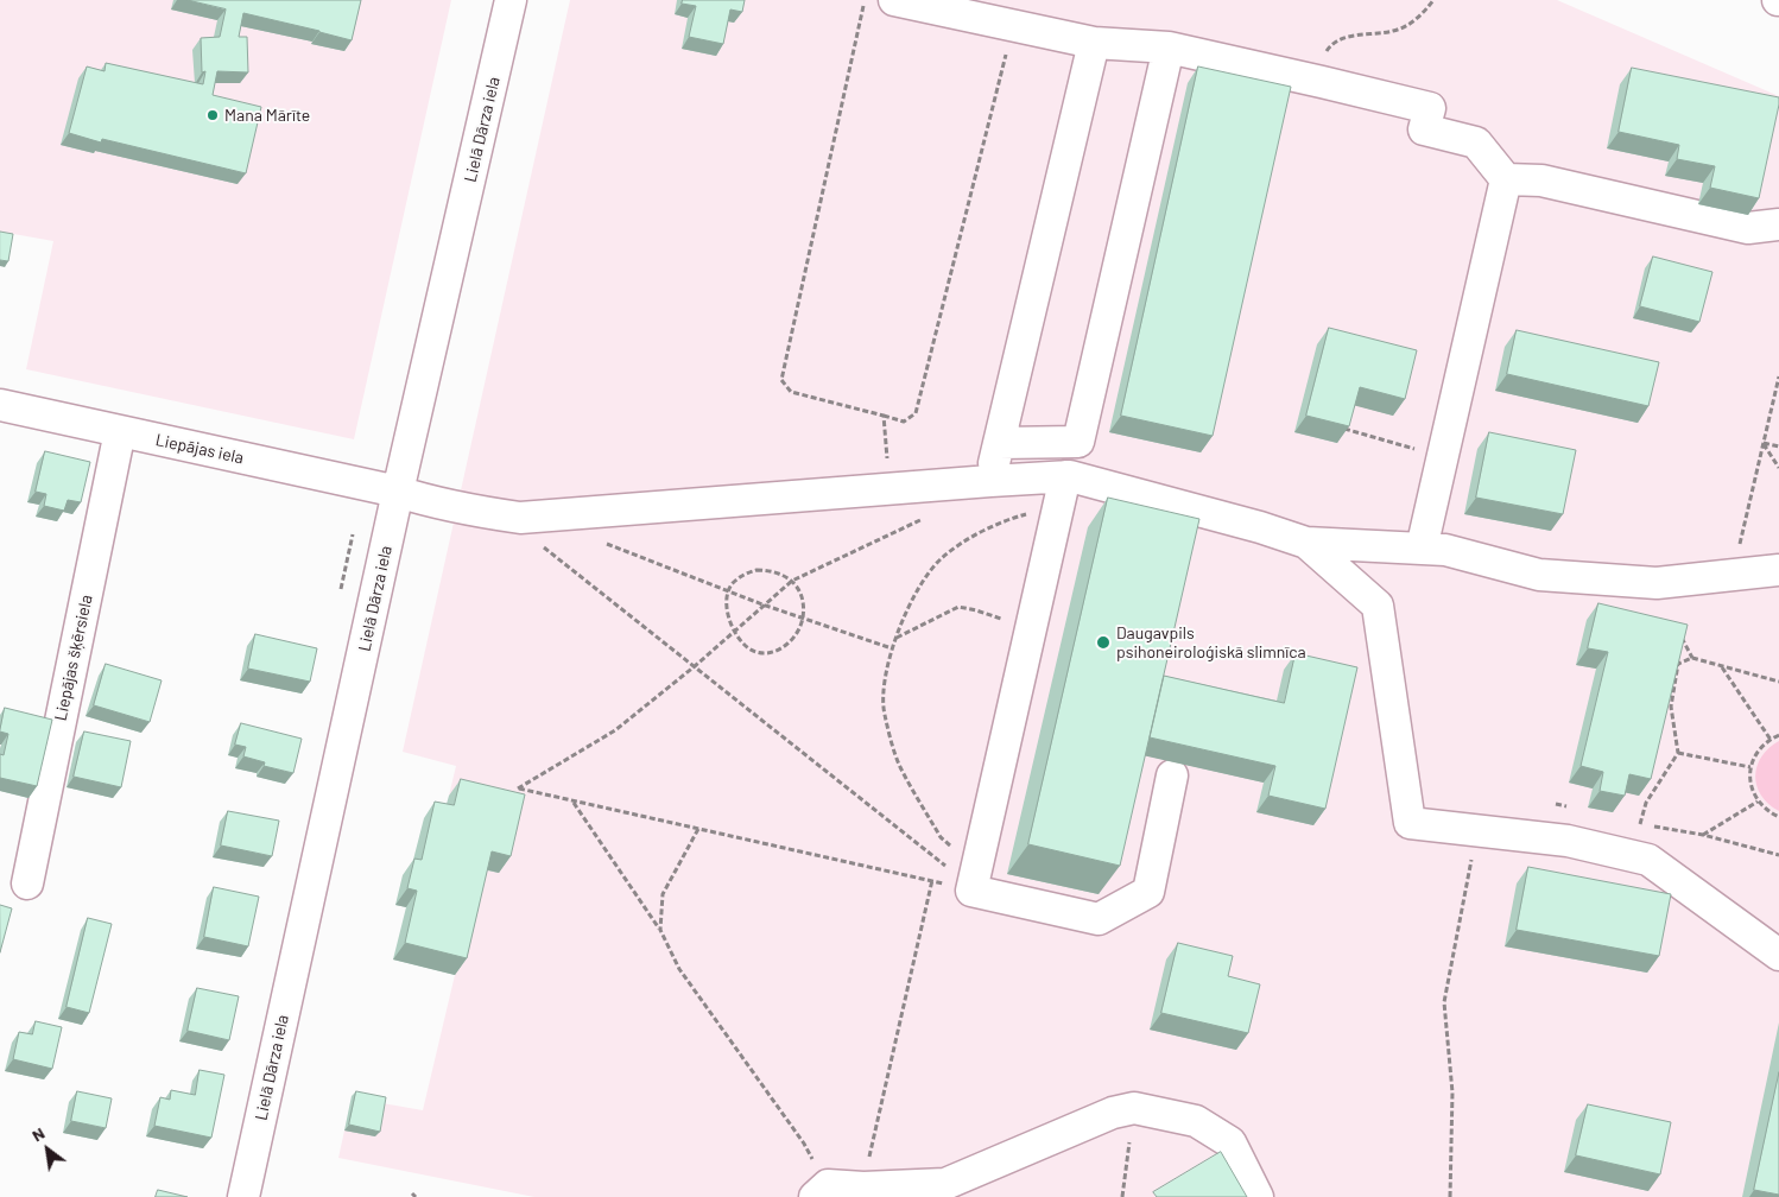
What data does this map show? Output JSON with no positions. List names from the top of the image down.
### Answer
{
  "streets": {
    "street": ["Lielā Dārza iela", "Liepājas iela", "Liepājas šķērsiela"]
  },
  "crossings": [
    ["Lielā Dārza iela", "Liepājas iela"],
    ["Liepājas iela", "Liepājas šķērsiela"]
  ],
  "places": ["Mana Mārīte", "Daugavpils psihoneiroloģiskā slimnīca"],
  "north": "top left"
}
